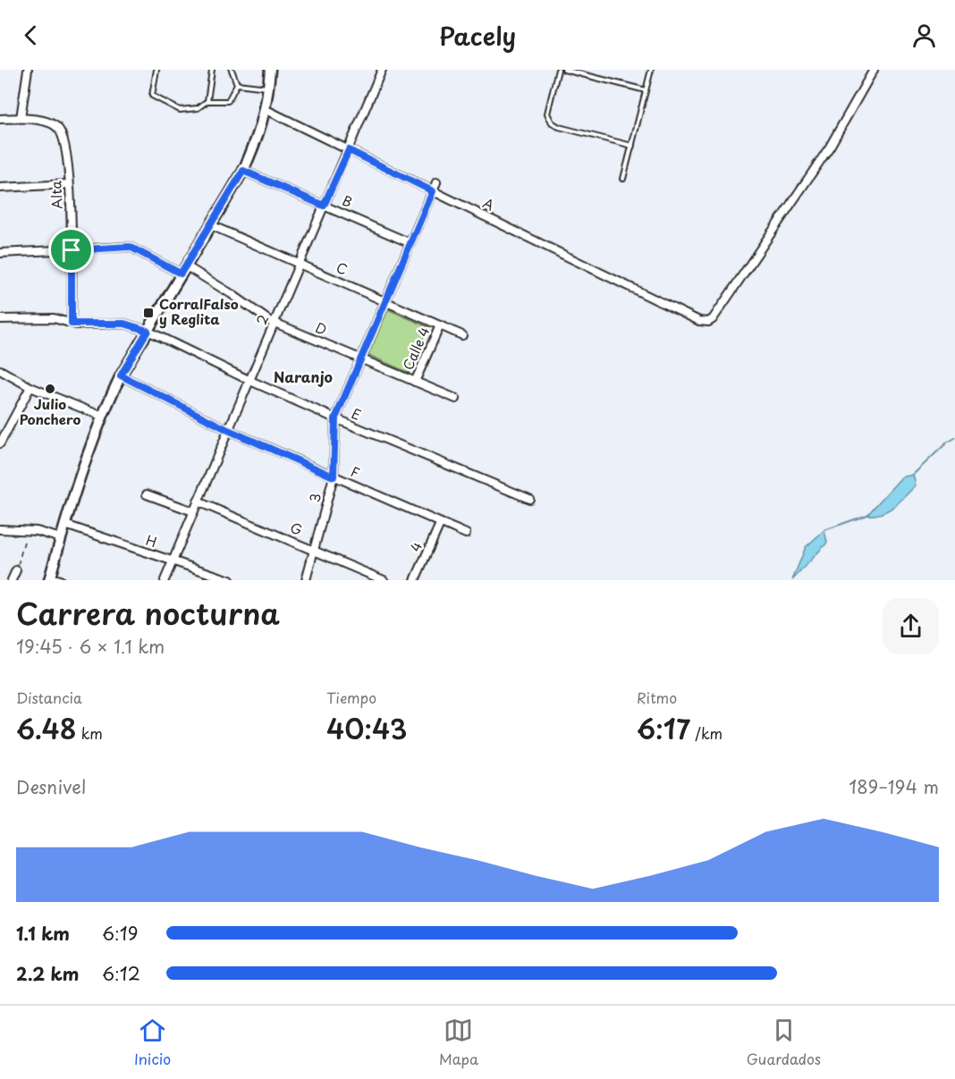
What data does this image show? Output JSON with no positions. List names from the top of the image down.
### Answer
{
  "streets": {
    "street": [
      "Alta",
      "B",
      "A",
      "C",
      "2",
      "D",
      "Calle 4",
      "E",
      "F",
      "3",
      "G",
      "H",
      "4"
    ]
  },
  "crossings": [
    ["Alta", "D"],
    ["Alta", "E"],
    ["B", "2"],
    ["B", "3"],
    ["A", "2"],
    ["A", "3"],
    ["C", "2"],
    ["C", "Calle 4"],
    ["C", "3"],
    ["2", "D"],
    ["2", "E"],
    ["2", "F"],
    ["2", "G"],
    ["2", "H"],
    ["D", "Calle 4"],
    ["D", "3"],
    ["E", "3"],
    ["F", "3"],
    ["F", "4"],
    ["3", "G"]
  ],
  "districts": ["Naranjo"],
  "places": {
    "transit": ["CorralFalso y Reglita"],
    "other": ["Julio Ponchero"]
  },
  "page": {
    "header": "Pacely",
    "heading": ["Carrera nocturna", "19:45 · 6 × 1.1 km"],
    "stats": [
      ["Distancia", "6.48 km"],
      ["Tiempo", "40:43"],
      ["Ritmo", "6:17 /km"]
    ],
    "chart": ["Desnivel", "189–194 m"],
    "list": [
      {
        "name": "1.1 km",
        "note": "6:19"
      },
      {
        "name": "2.2 km",
        "note": "6:12"
      }
    ],
    "tabs": ["Inicio", "Mapa", "Guardados"]
  }
}
